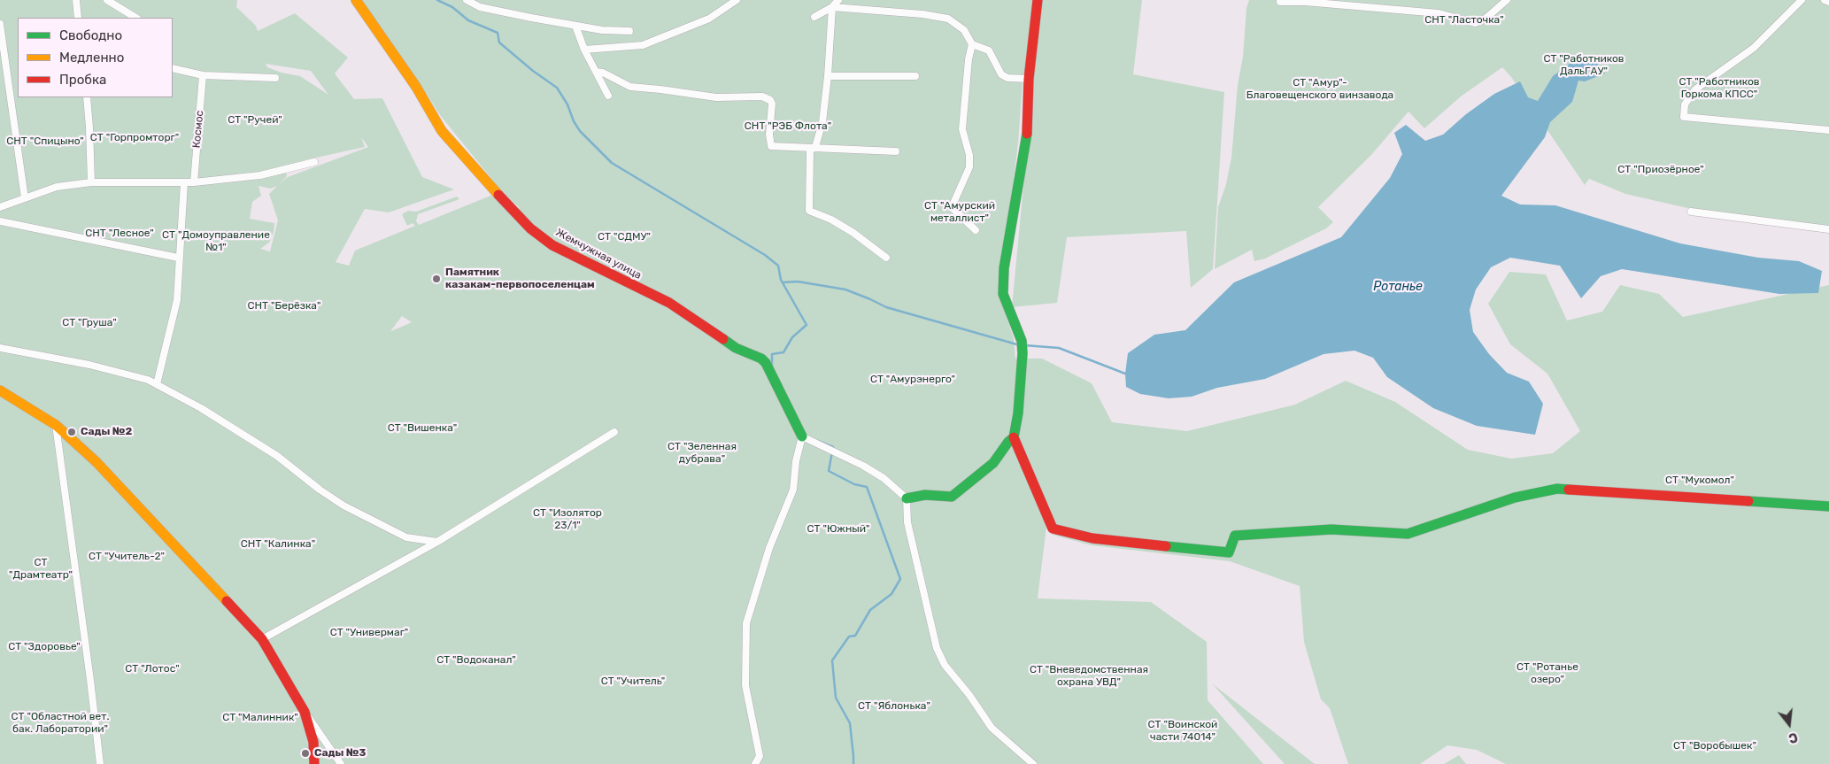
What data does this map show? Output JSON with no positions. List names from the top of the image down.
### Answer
{
  "streets": {
    "street": ["Космос", "Жемчужная улица"]
  },
  "water": ["Ротанье"],
  "parks": [
    "СНТ \"Ласточка\"",
    "СТ \"Работников ДальГАУ\"",
    "СТ \"Работников Горкома КПСС\"",
    "СТ \"Амур\"- Благовещенского винзавода",
    "СТ \"Ручей\"",
    "СНТ \"РЭБ Флота\"",
    "СТ \"Горпромторг\"",
    "СНТ \"Спицыно\"",
    "СТ \"Приозёрное\"",
    "СТ \"Амурский металлист\"",
    "СНТ \"Лесное\"",
    "СТ \"Домоуправление №1\"",
    "СТ \"СДМУ\"",
    "СНТ \"Берёзка\"",
    "СТ \"Груша\"",
    "СТ \"Амурэнерго\"",
    "СТ \"Вишенка\"",
    "СТ \"Зеленная дубрава\"",
    "СТ \"Мукомол\"",
    "СТ \"Изолятор 23/1\"",
    "СТ \"Южный\"",
    "СНТ \"Калинка\"",
    "СТ \"Учитель-2\"",
    "СТ \"Драмтеатр\"",
    "СТ \"Универмаг\"",
    "СТ \"Здоровье\"",
    "СТ \"Водоканал\"",
    "СТ \"Ротанье озеро\"",
    "СТ \"Лотос\"",
    "СТ \"Вневедомственная охрана УВД\"",
    "СТ \"Учитель\"",
    "СТ \"Яблонька\"",
    "СТ \"Областной вет. бак. Лаборатории\"",
    "СТ \"Малинник\"",
    "СТ \"Воинской части 74014\"",
    "СТ \"Воробышек\""
  ],
  "places": ["Памятник казакам-первопоселенцам", "Сады №2", "Сады №3"],
  "legend": ["Свободно", "Медленно", "Пробка"],
  "north": "bottom"
}
